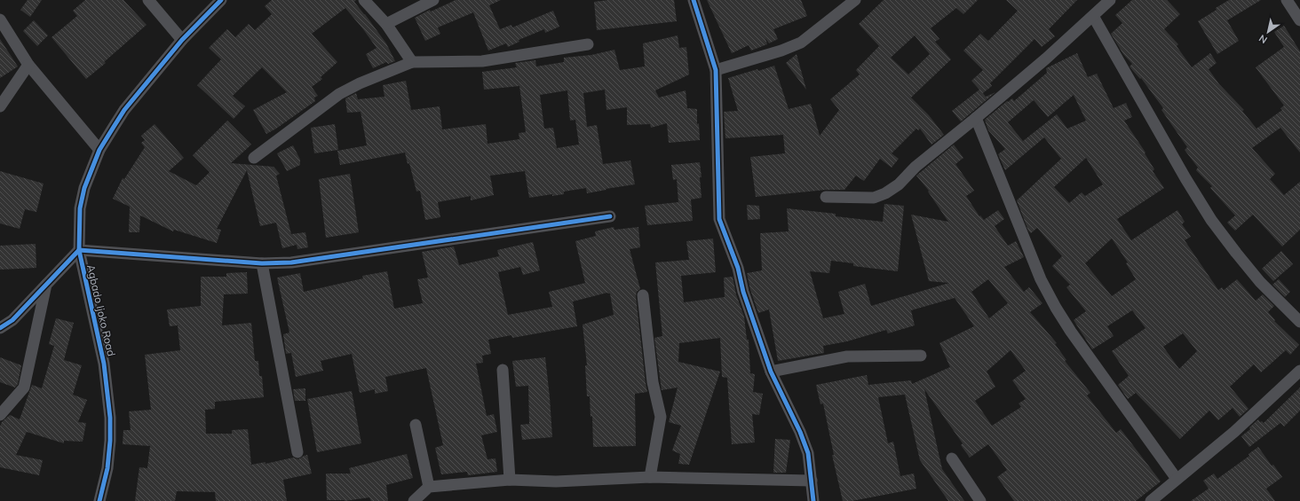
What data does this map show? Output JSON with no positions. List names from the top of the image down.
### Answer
{
  "streets": {
    "street": ["Agbado Ijoko Road"]
  },
  "north": "bottom left"
}
